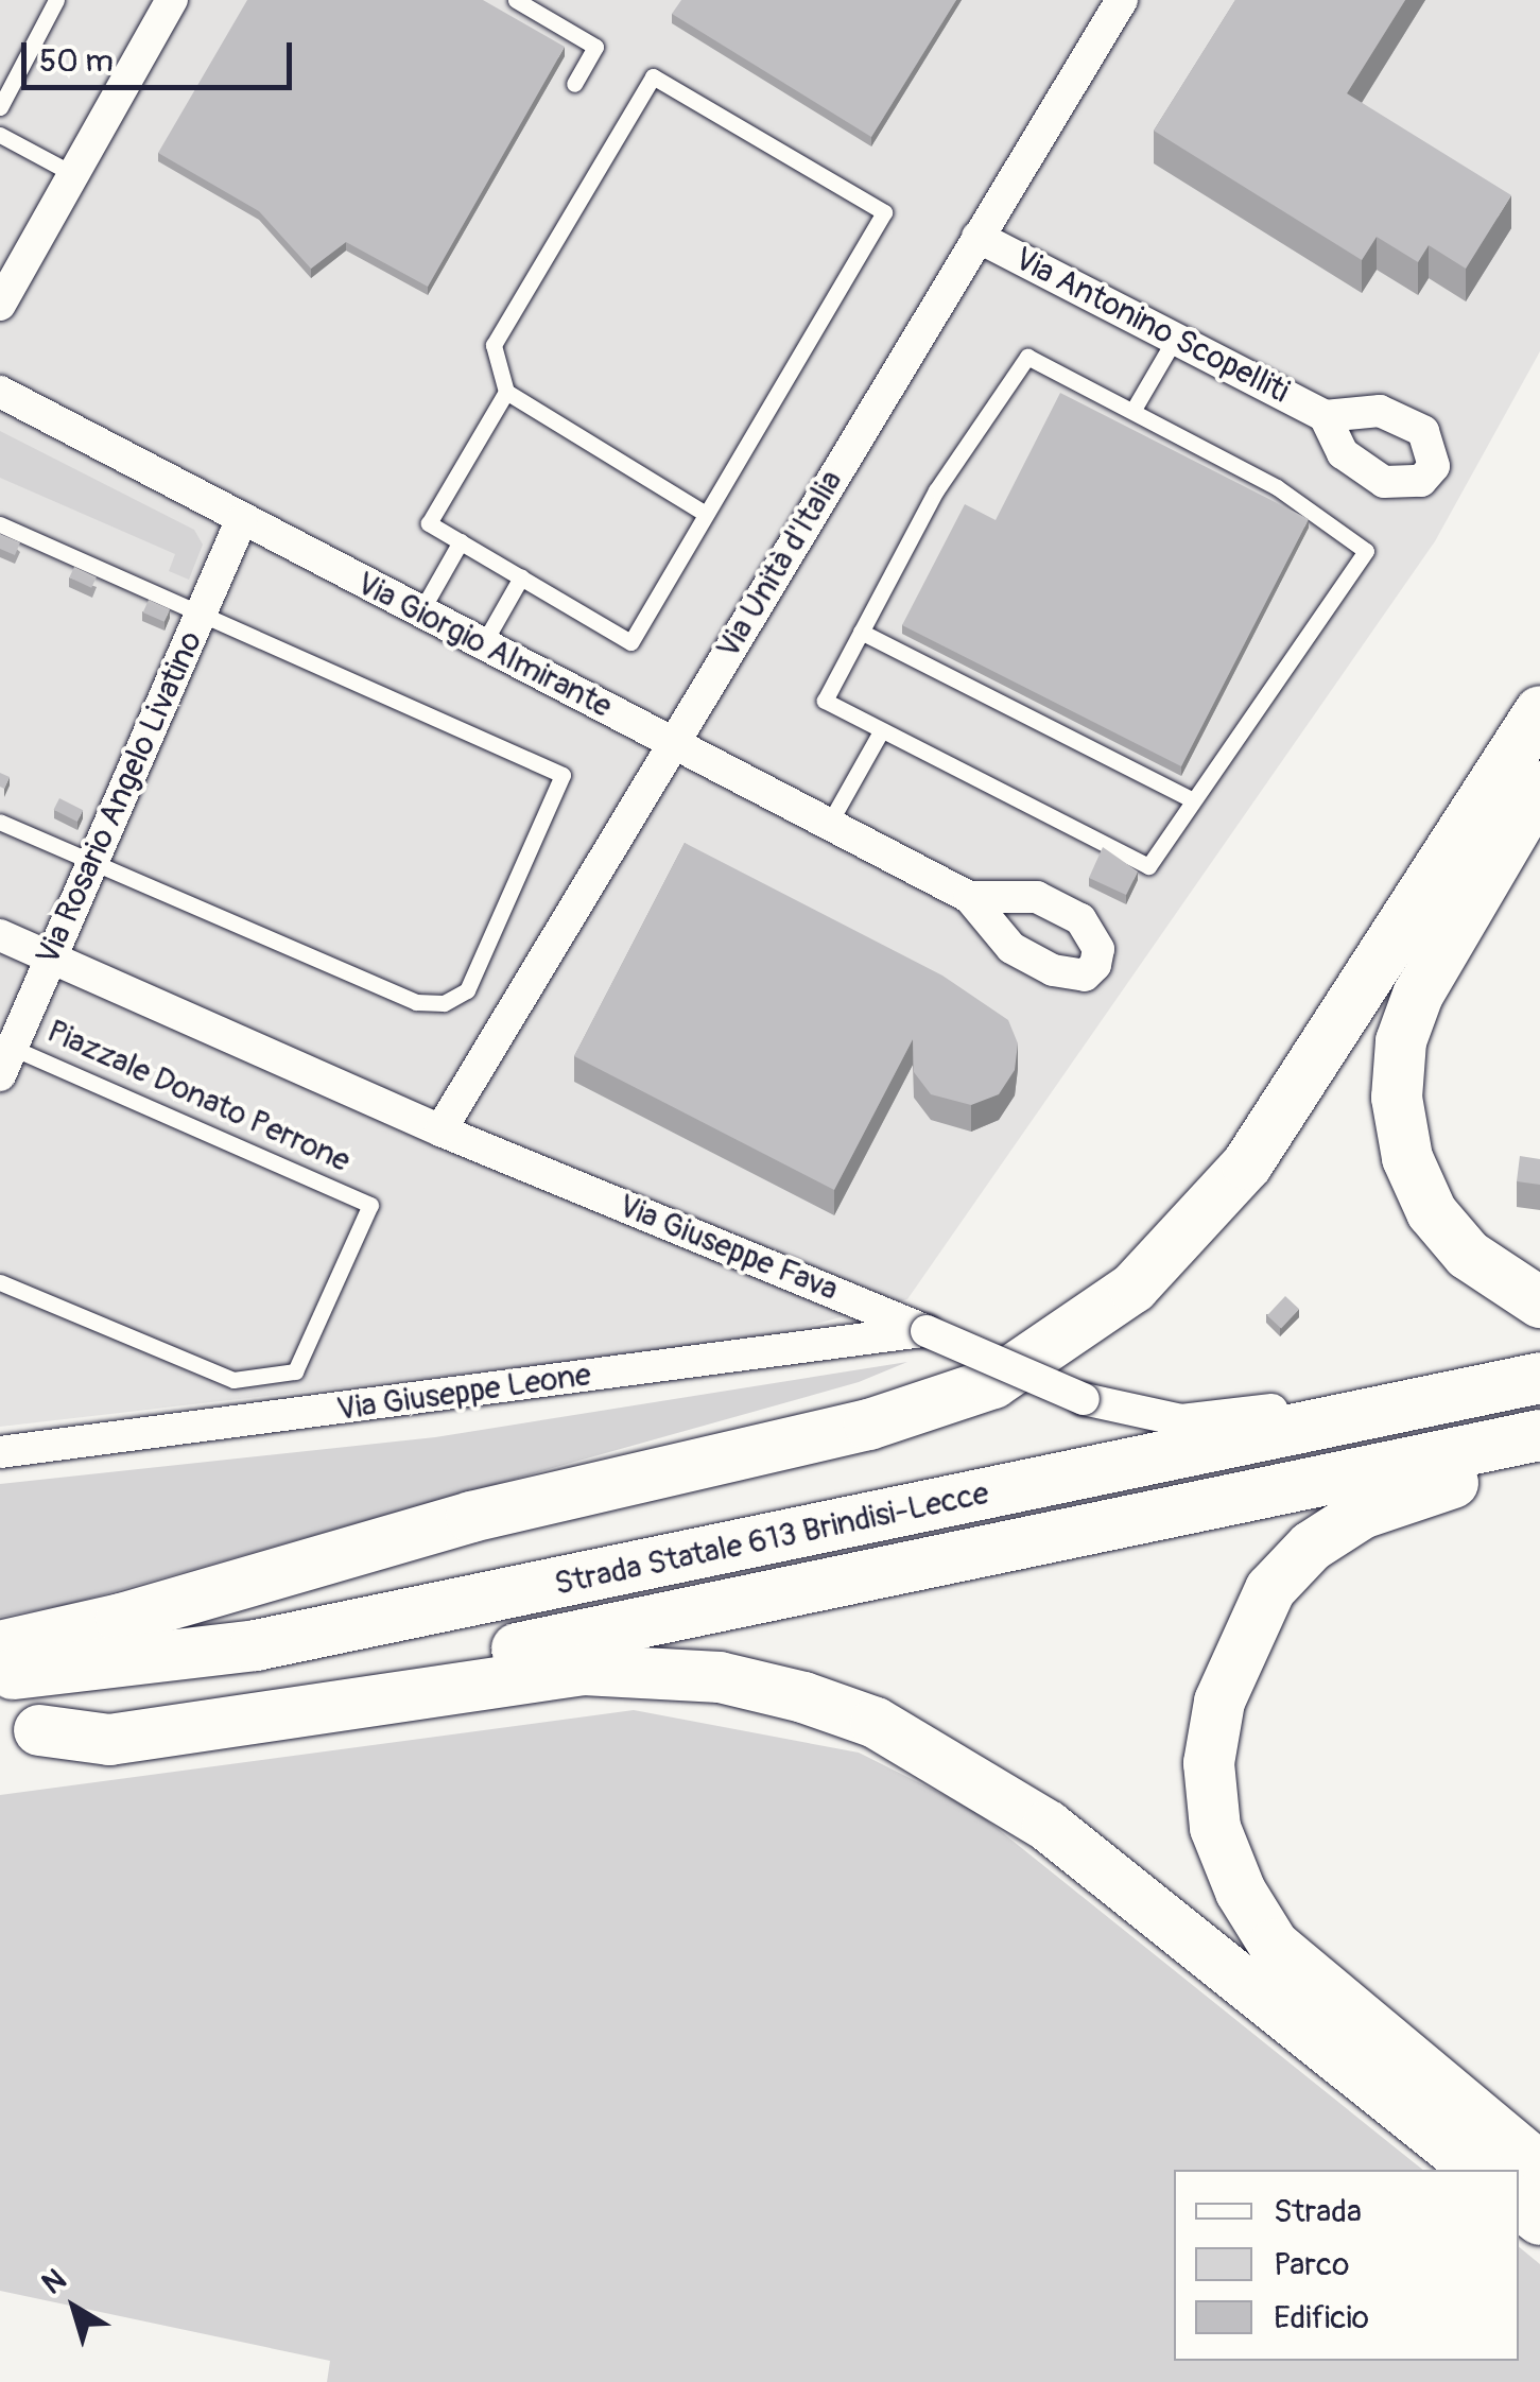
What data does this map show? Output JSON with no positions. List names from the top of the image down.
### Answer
{
  "streets": {
    "highway": ["Strada Statale 613 Brindisi-Lecce"],
    "street": [
      "Via Antonino Scopelliti",
      "Via Unità d'Italia",
      "Via Giorgio Almirante",
      "Via Rosario Angelo Livatino",
      "Via Giuseppe Fava",
      "Via Giuseppe Leone"
    ],
    "lane": ["Piazzale Donato Perrone"]
  },
  "crossings": [
    ["Via Antonino Scopelliti", "Via Unità d'Italia"],
    ["Via Unità d'Italia", "Via Giorgio Almirante"],
    ["Via Unità d'Italia", "Via Giuseppe Fava"],
    ["Via Giorgio Almirante", "Via Rosario Angelo Livatino"],
    ["Via Rosario Angelo Livatino", "Piazzale Donato Perrone"],
    ["Via Rosario Angelo Livatino", "Via Giuseppe Fava"],
    ["Via Giuseppe Fava", "Via Giuseppe Leone"],
    ["Via Giuseppe Fava", "Strada Statale 613 Brindisi-Lecce"]
  ],
  "legend": ["Strada", "Parco", "Edificio"],
  "scale_bar": "50 m",
  "north": "top left"
}
